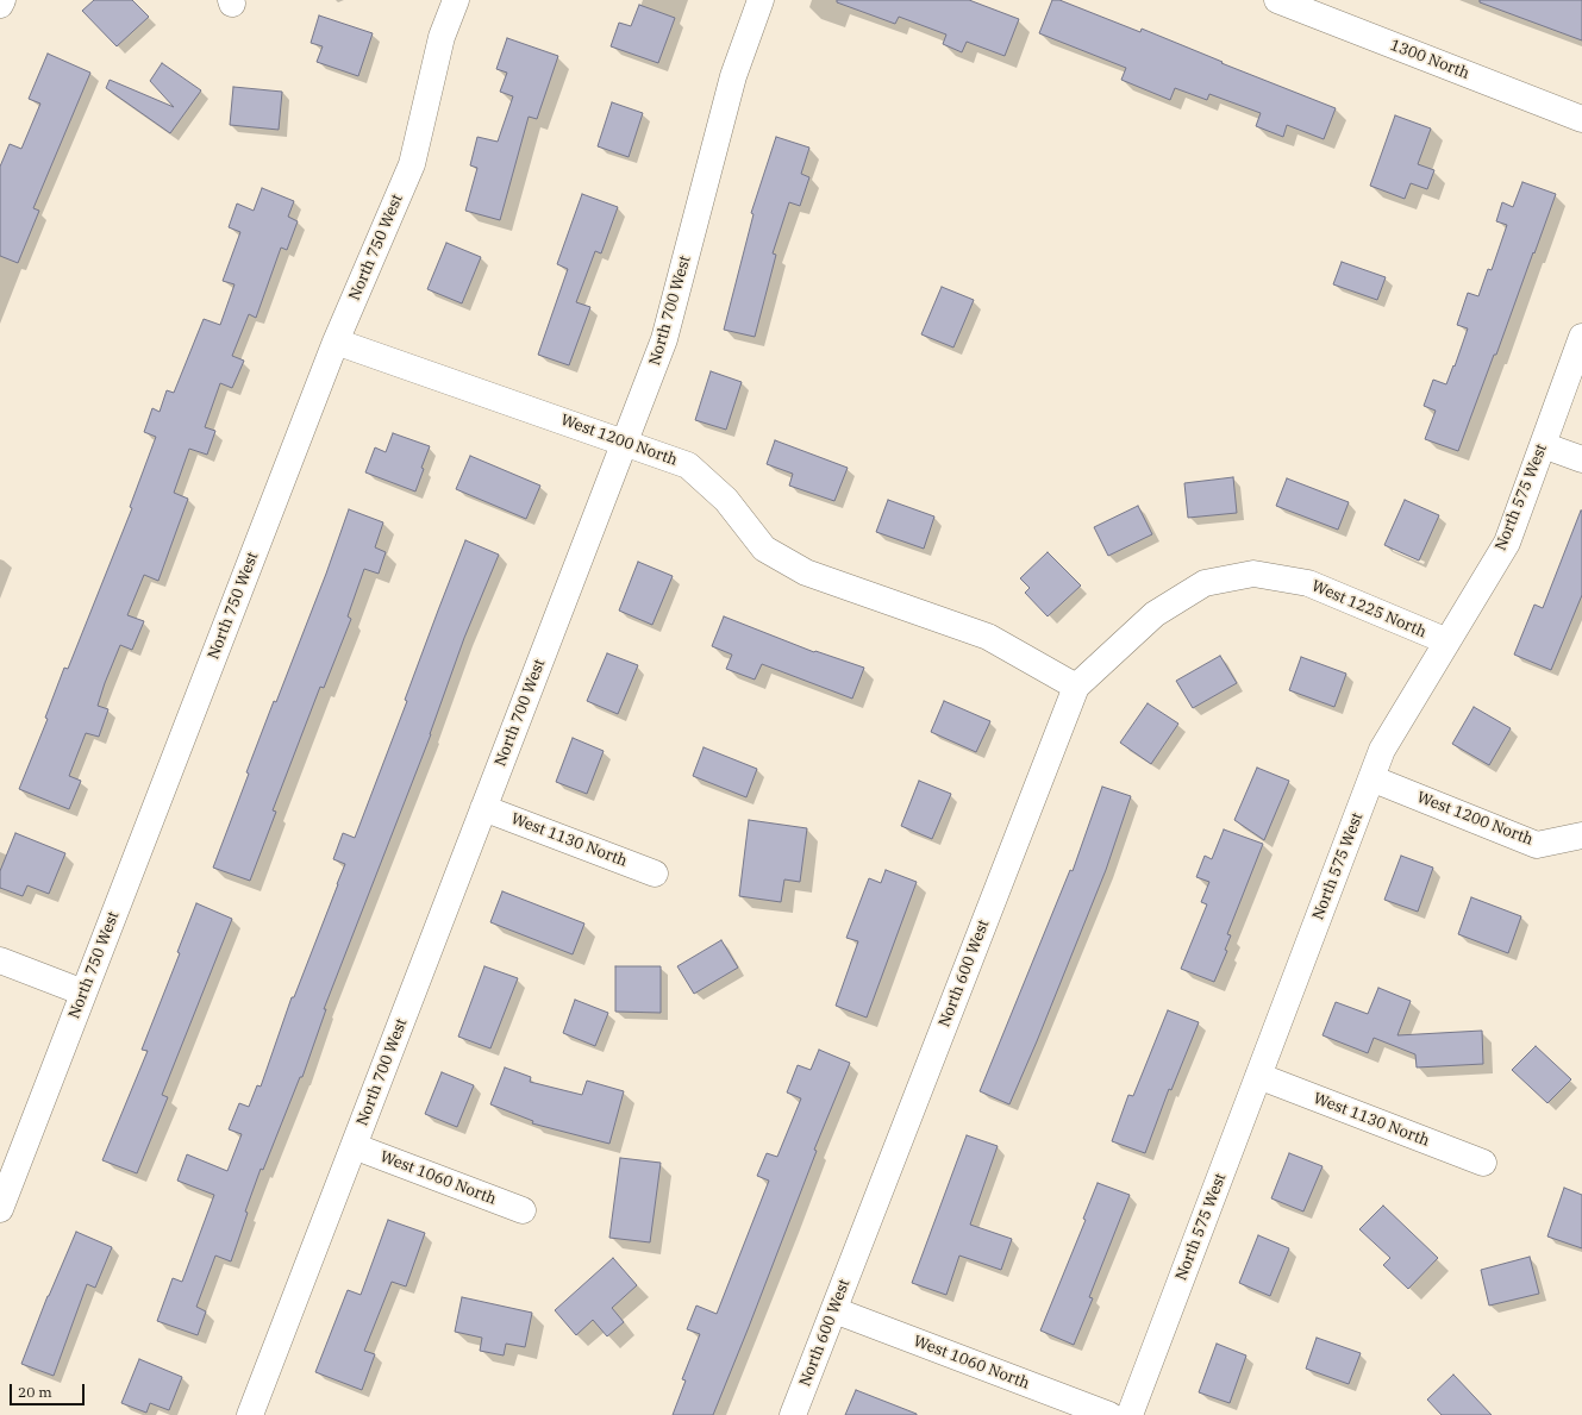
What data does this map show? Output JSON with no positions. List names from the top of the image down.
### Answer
{
  "streets": {
    "street": [
      "1300 North",
      "North 750 West",
      "North 700 West",
      "West 1200 North",
      "North 575 West",
      "West 1225 North",
      "West 1130 North",
      "North 600 West",
      "West 1060 North"
    ]
  },
  "crossings": [
    ["North 750 West", "West 1200 North"],
    ["North 700 West", "West 1200 North"],
    ["North 700 West", "West 1130 North"],
    ["North 700 West", "West 1060 North"],
    ["West 1200 North", "North 575 West"],
    ["West 1200 North", "North 600 West"],
    ["North 575 West", "West 1225 North"],
    ["North 575 West", "West 1130 North"],
    ["West 1225 North", "North 600 West"],
    ["North 600 West", "West 1060 North"]
  ],
  "scale_bar": "20 m"
}
